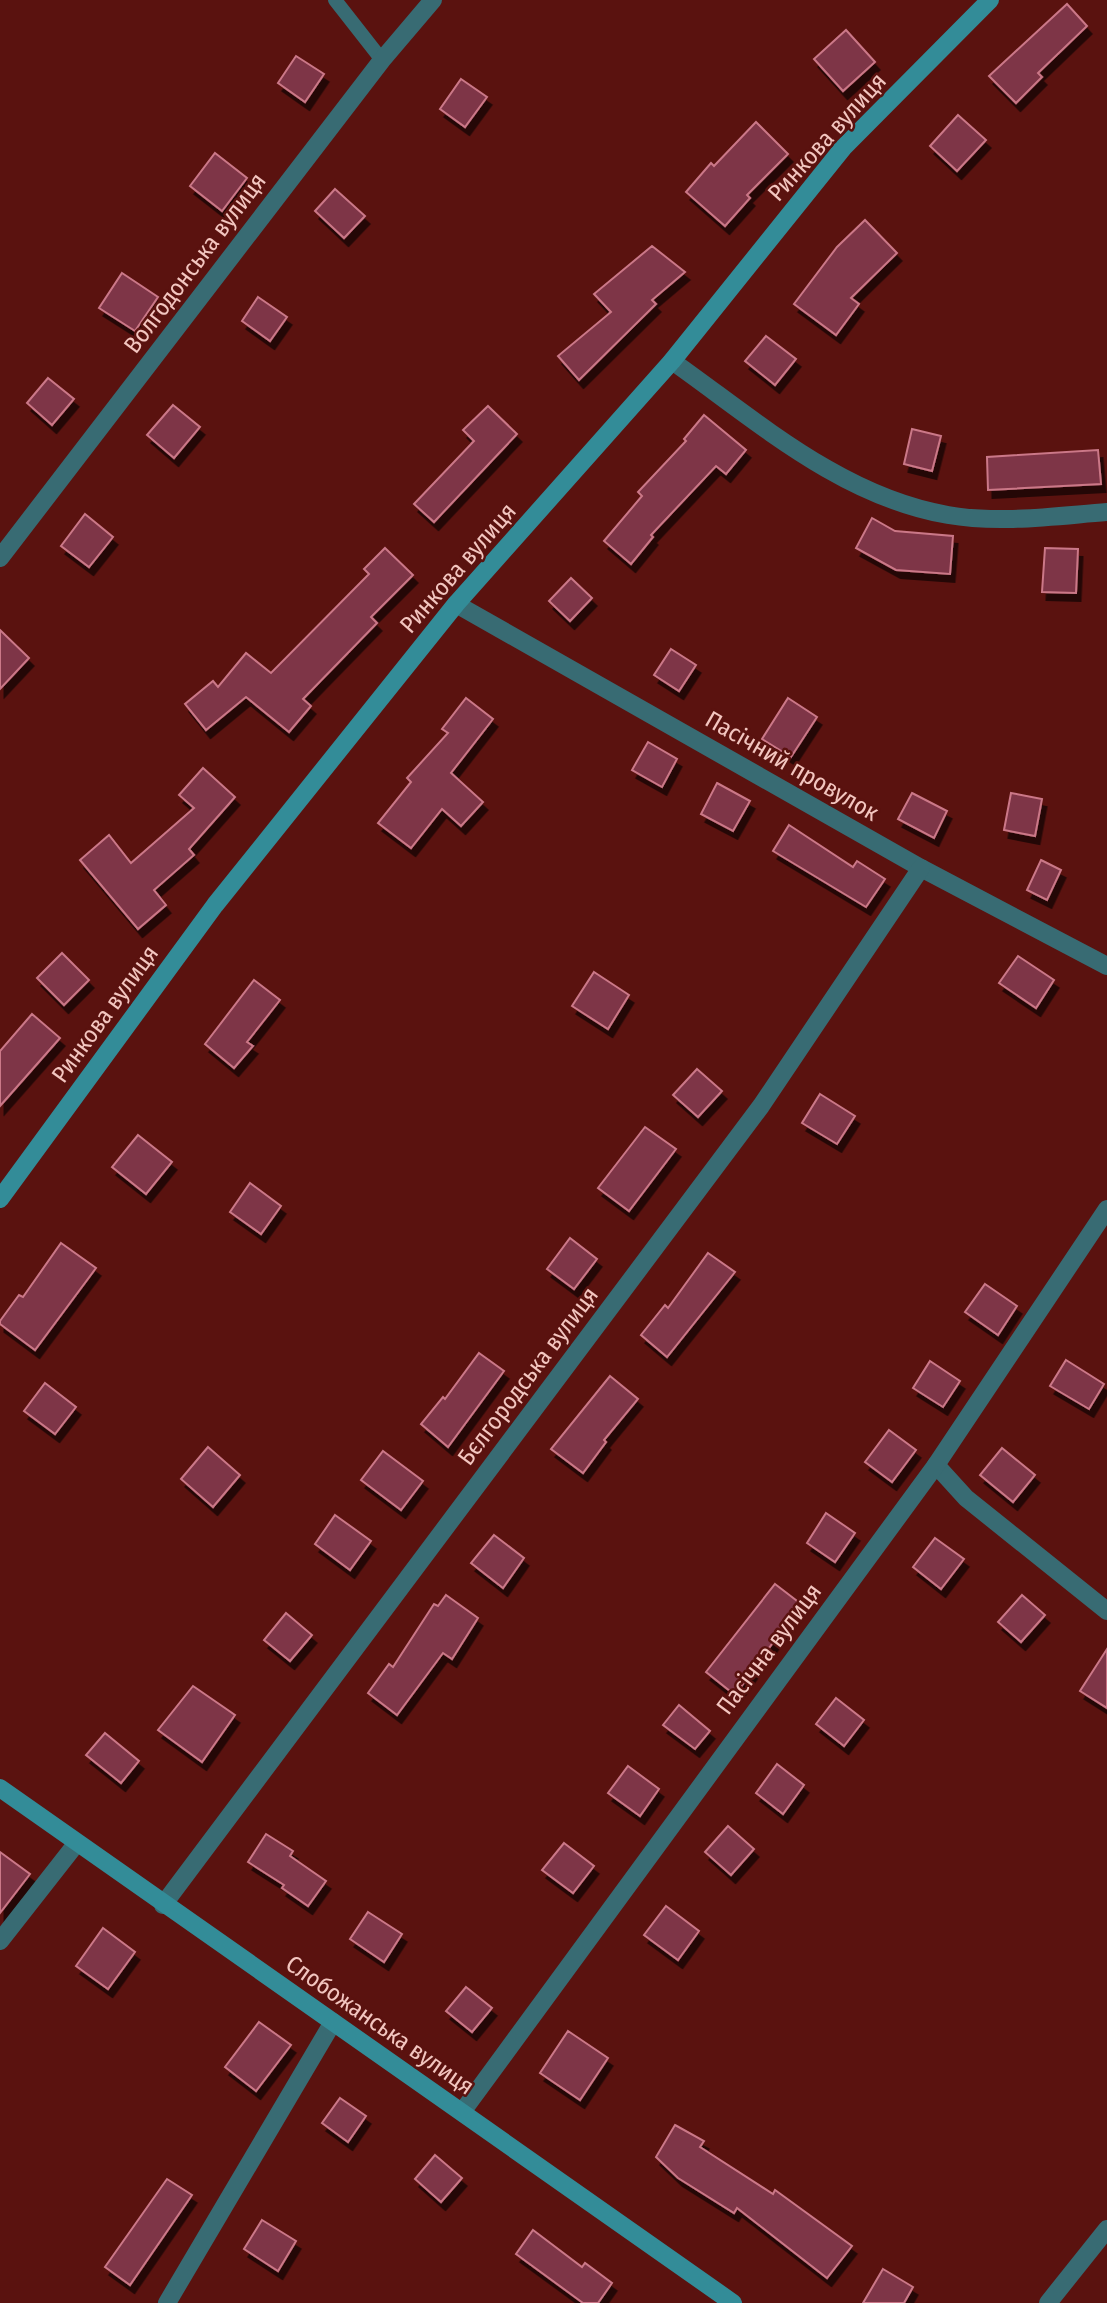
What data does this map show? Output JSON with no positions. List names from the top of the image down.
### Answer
{
  "streets": {
    "main road": ["Ринкова вулиця", "Слобожанська вулиця"],
    "street": [
      "Волгодонська вулиця",
      "Пасічний провулок",
      "Бєлгородська вулиця",
      "Пасічна вулиця"
    ]
  },
  "crossings": [
    ["Ринкова вулиця", "Пасічний провулок"],
    ["Пасічний провулок", "Бєлгородська вулиця"],
    ["Бєлгородська вулиця", "Слобожанська вулиця"],
    ["Пасічна вулиця", "Слобожанська вулиця"]
  ]
}
